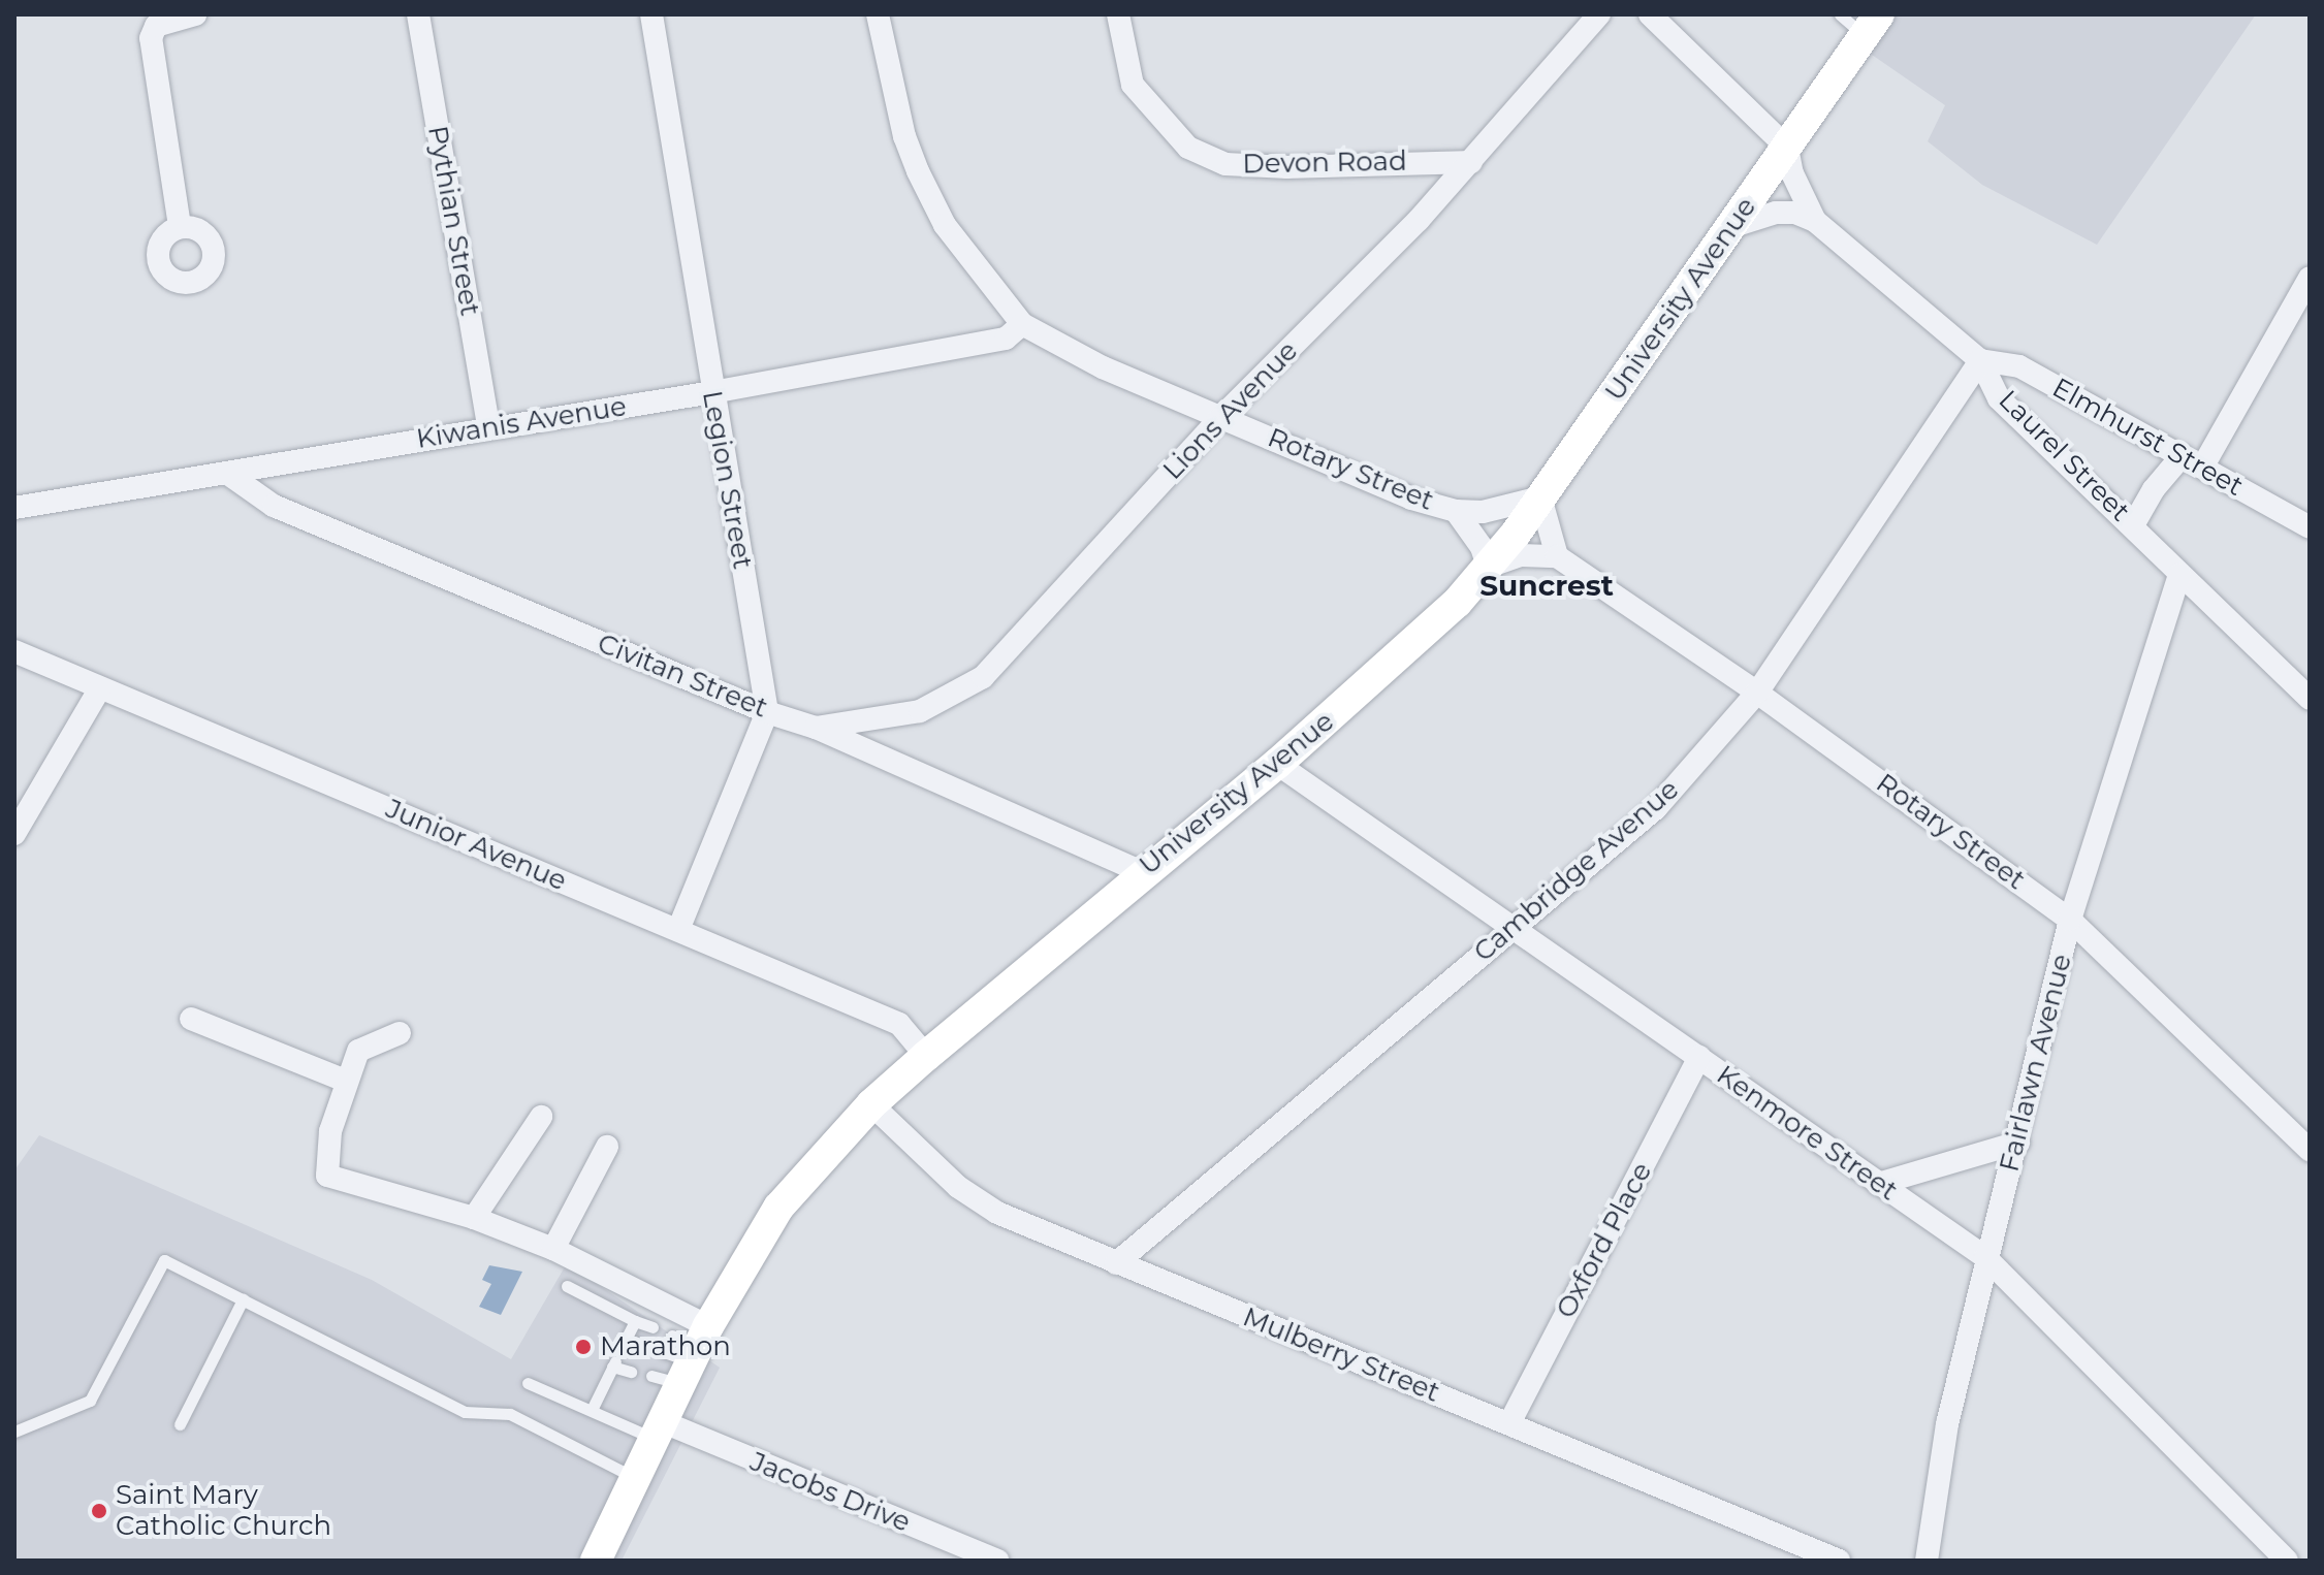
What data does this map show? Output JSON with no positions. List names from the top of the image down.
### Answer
{
  "streets": {
    "street": [
      "Devon Road",
      "Pythian Street",
      "University Avenue",
      "Lions Avenue",
      "Kiwanis Avenue",
      "Elmhurst Street",
      "Laurel Street",
      "Rotary Street",
      "Legion Street",
      "Civitan Street",
      "Junior Avenue",
      "Cambridge Avenue",
      "Fairlawn Avenue",
      "Kenmore Street",
      "Oxford Place",
      "Mulberry Street",
      "Jacobs Drive"
    ]
  },
  "crossings": [
    ["Devon Road", "Lions Avenue"],
    ["Pythian Street", "Kiwanis Avenue"],
    ["University Avenue", "Rotary Street"],
    ["University Avenue", "Civitan Street"],
    ["University Avenue", "Junior Avenue"],
    ["University Avenue", "Kenmore Street"],
    ["University Avenue", "Mulberry Street"],
    ["University Avenue", "Jacobs Drive"],
    ["Lions Avenue", "Rotary Street"],
    ["Lions Avenue", "Civitan Street"],
    ["Kiwanis Avenue", "Rotary Street"],
    ["Kiwanis Avenue", "Legion Street"],
    ["Kiwanis Avenue", "Civitan Street"],
    ["Elmhurst Street", "Laurel Street"],
    ["Elmhurst Street", "Cambridge Avenue"],
    ["Laurel Street", "Cambridge Avenue"],
    ["Laurel Street", "Fairlawn Avenue"],
    ["Rotary Street", "Cambridge Avenue"],
    ["Rotary Street", "Fairlawn Avenue"],
    ["Legion Street", "Civitan Street"],
    ["Cambridge Avenue", "Kenmore Street"],
    ["Cambridge Avenue", "Mulberry Street"],
    ["Fairlawn Avenue", "Kenmore Street"],
    ["Kenmore Street", "Oxford Place"],
    ["Oxford Place", "Mulberry Street"]
  ],
  "districts": ["Suncrest"],
  "places": ["Marathon", "Saint Mary Catholic Church"]
}
